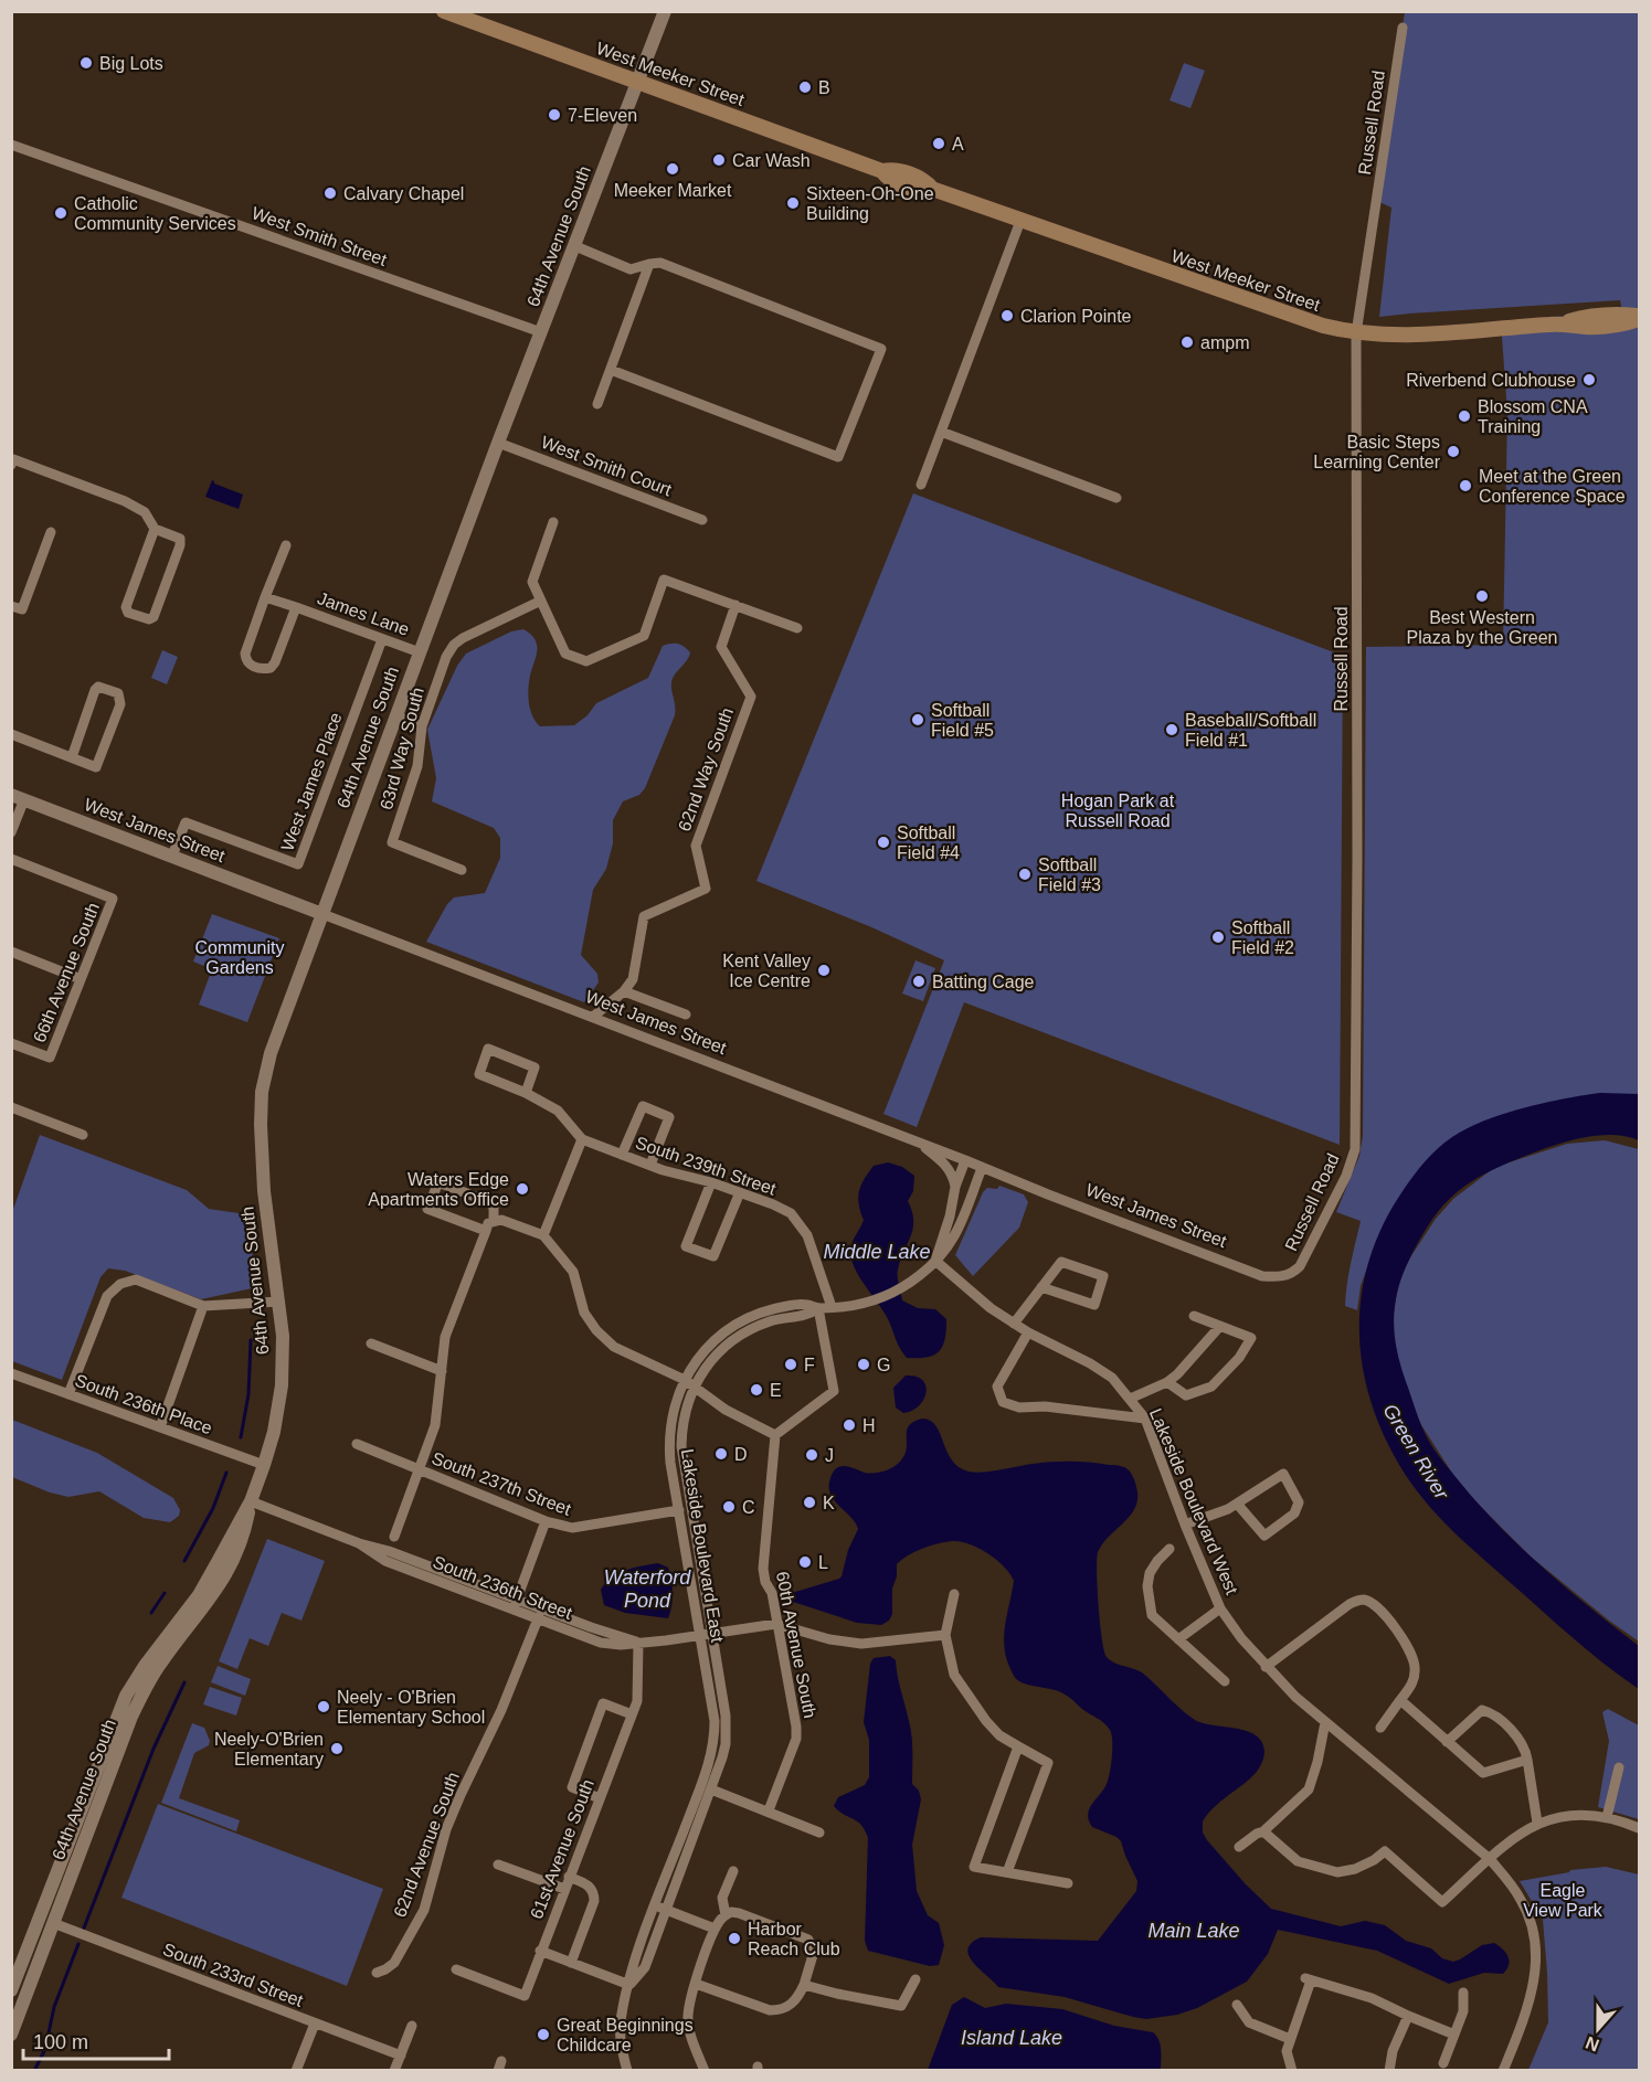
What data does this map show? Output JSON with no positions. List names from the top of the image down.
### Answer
{
  "streets": {
    "main road": ["West Meeker Street"],
    "street": [
      "Russell Road",
      "West Smith Street",
      "64th Avenue South",
      "West Smith Court",
      "James Lane",
      "63rd Way South",
      "62nd Way South",
      "West James Place",
      "West James Street",
      "66th Avenue South",
      "South 239th Street",
      "South 236th Place",
      "South 237th Street",
      "Lakeside Boulevard West",
      "Lakeside Boulevard East",
      "South 236th Street",
      "60th Avenue South",
      "62nd Avenue South",
      "61st Avenue South",
      "South 233rd Street"
    ]
  },
  "crossings": [
    ["West Meeker Street", "Russell Road"],
    ["West Meeker Street", "64th Avenue South"],
    ["Russell Road", "West James Street"],
    ["West Smith Street", "64th Avenue South"],
    ["64th Avenue South", "West Smith Court"],
    ["64th Avenue South", "James Lane"],
    ["64th Avenue South", "West James Street"],
    ["64th Avenue South", "South 236th Place"],
    ["64th Avenue South", "South 236th Street"],
    ["64th Avenue South", "South 233rd Street"],
    ["James Lane", "West James Place"],
    ["62nd Way South", "West James Street"],
    ["West James Place", "West James Street"],
    ["West James Street", "Lakeside Boulevard East"],
    ["South 239th Street", "Lakeside Boulevard East"],
    ["South 237th Street", "Lakeside Boulevard East"],
    ["Lakeside Boulevard West", "Lakeside Boulevard East"],
    ["Lakeside Boulevard East", "South 236th Street"],
    ["South 236th Street", "60th Avenue South"],
    ["South 236th Street", "62nd Avenue South"],
    ["South 236th Street", "61st Avenue South"]
  ],
  "water": [
    "Middle Lake",
    "Green River",
    "Waterford Pond",
    "Main Lake",
    "Island Lake"
  ],
  "parks": ["Hogan Park at Russell Road", "Community Gardens", "Eagle View Park"],
  "places": [
    "Big Lots",
    "B",
    "7-Eleven",
    "A",
    "Car Wash",
    "Meeker Market",
    "Calvary Chapel",
    "Sixteen-Oh-One Building",
    "Catholic Community Services",
    "Clarion Pointe",
    "ampm",
    "Riverbend Clubhouse",
    "Blossom CNA Training",
    "Basic Steps Learning Center",
    "Meet at the Green Conference Space",
    "Best Western Plaza by the Green",
    "Softball Field #5",
    "Baseball/Softball Field #1",
    "Softball Field #4",
    "Softball Field #3",
    "Softball Field #2",
    "Kent Valley Ice Centre",
    "Batting Cage",
    "Waters Edge Apartments Office",
    "F",
    "G",
    "E",
    "H",
    "D",
    "J",
    "K",
    "C",
    "L",
    "Neely - O'Brien Elementary School",
    "Neely-O'Brien Elementary",
    "Harbor Reach Club",
    "Great Beginnings Childcare"
  ],
  "scale_bar": "100 m",
  "north": "bottom"
}
